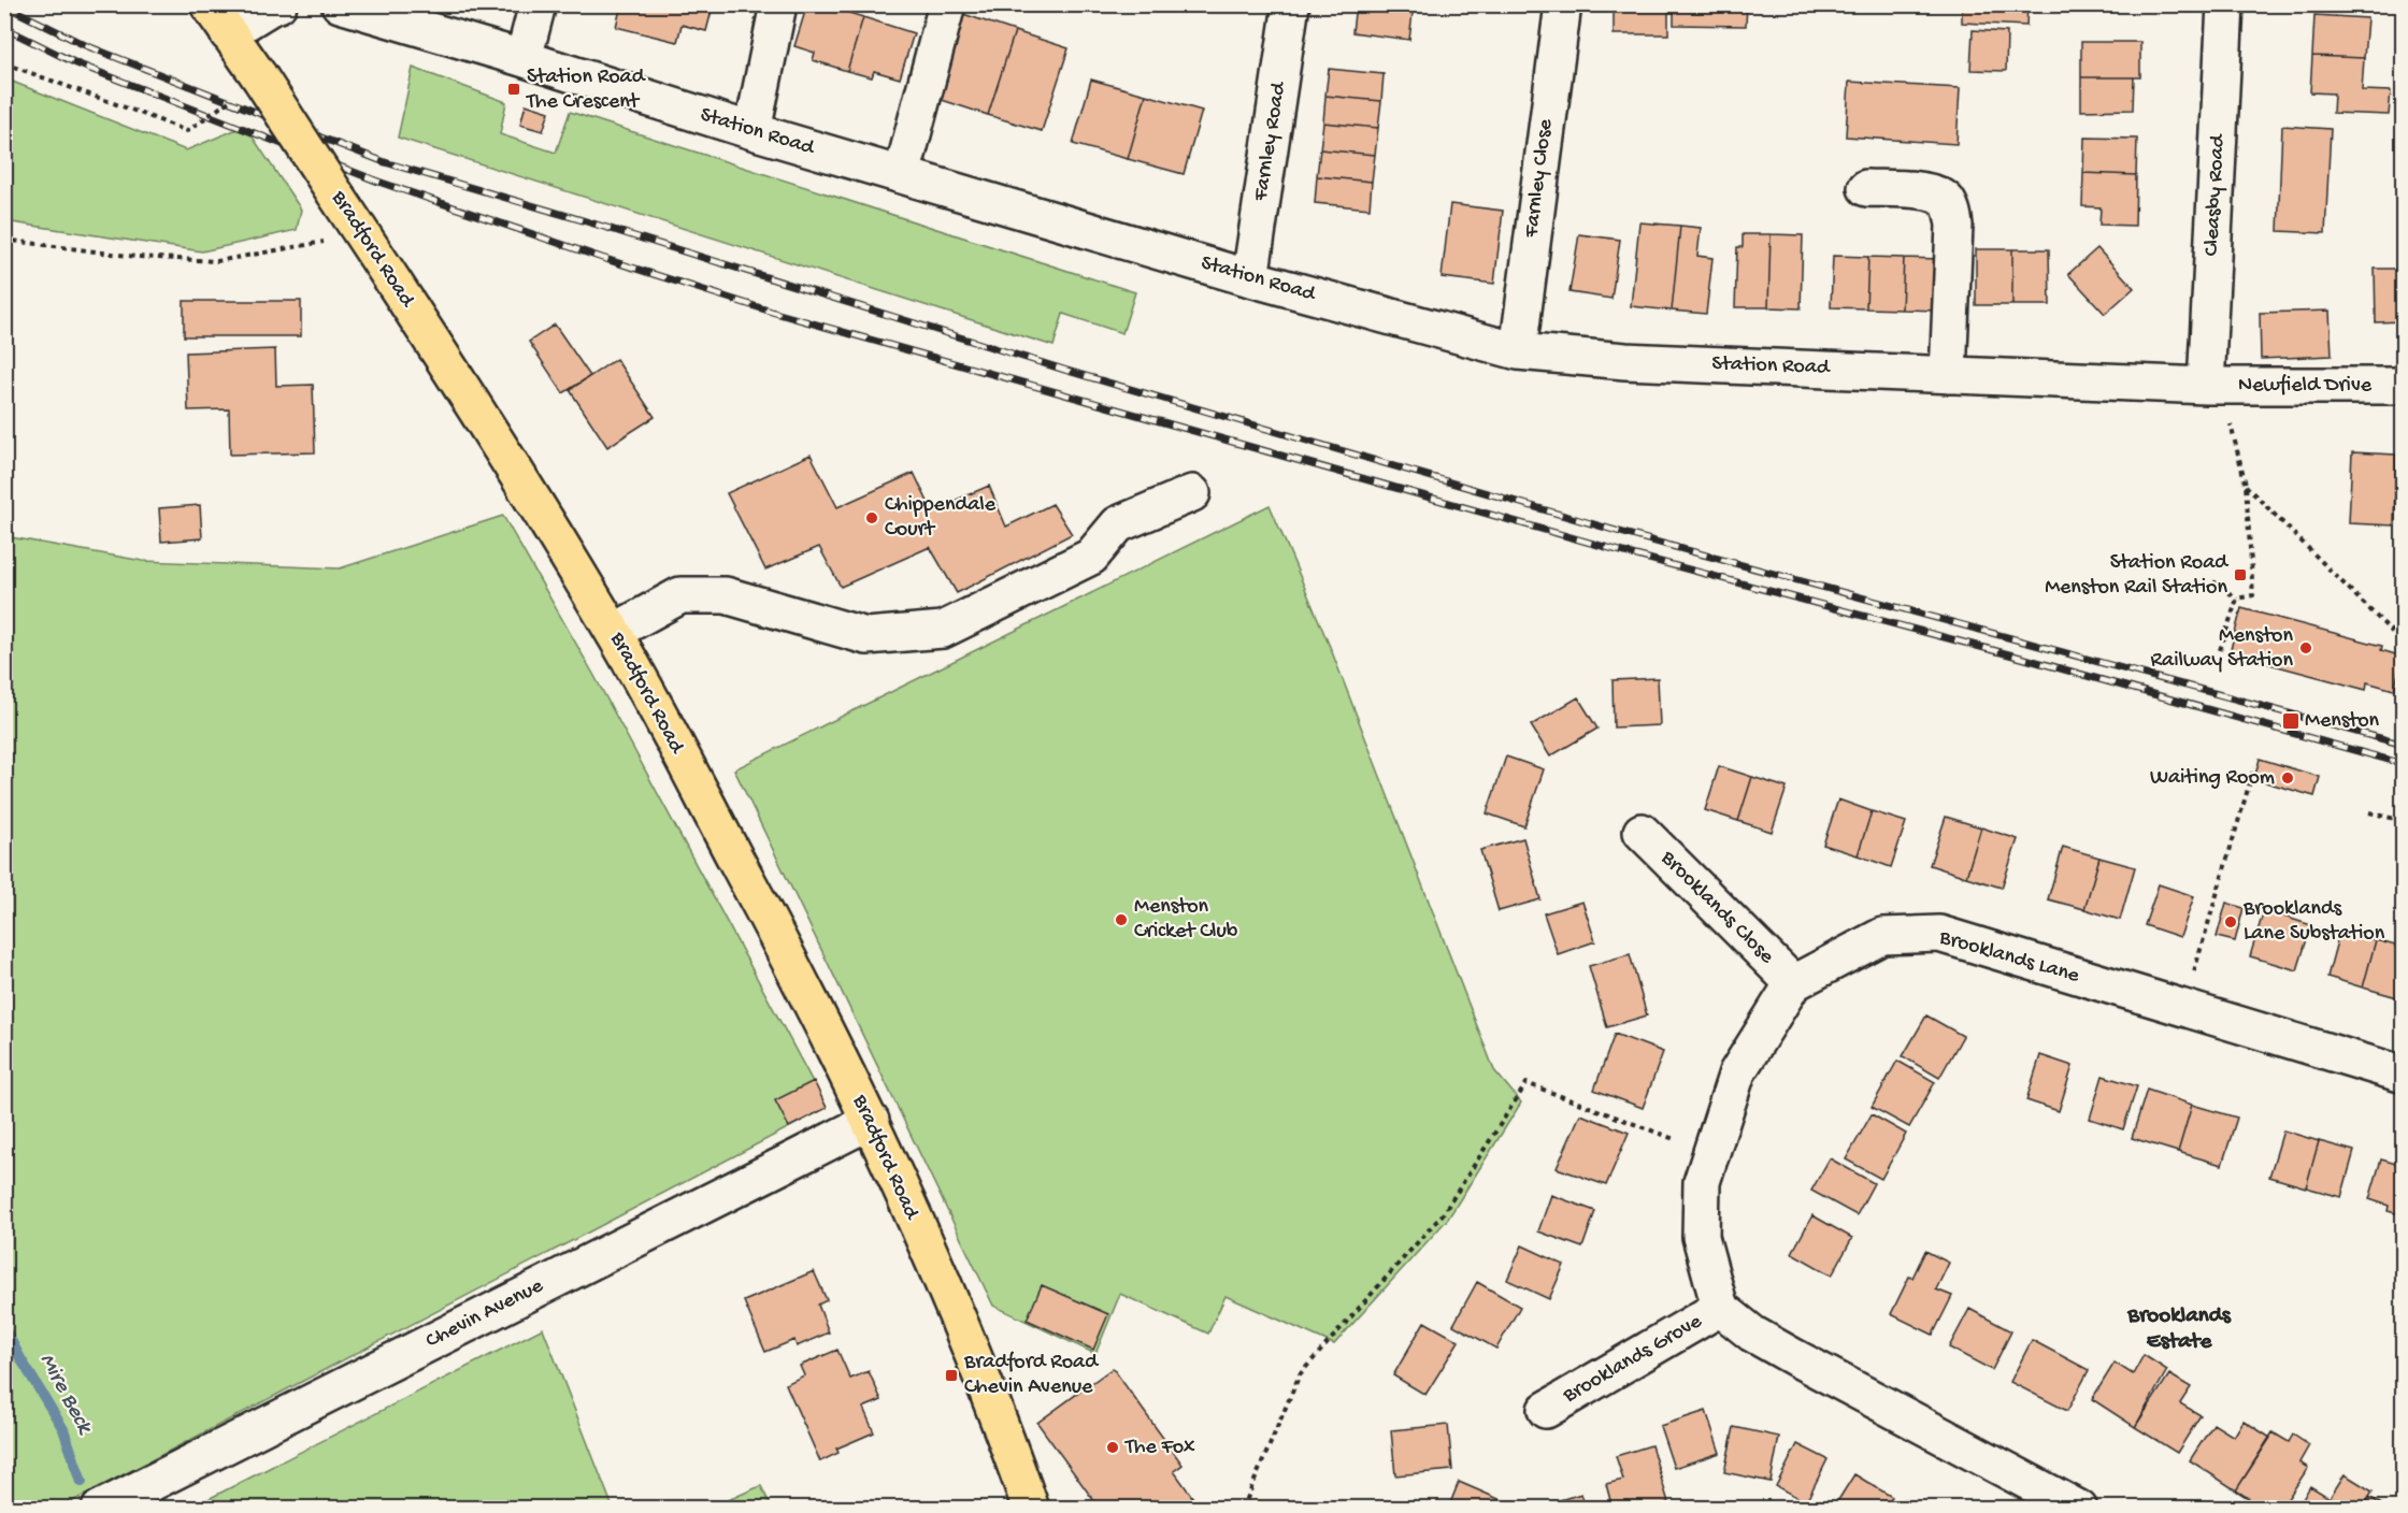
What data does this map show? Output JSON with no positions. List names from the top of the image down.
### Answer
{
  "streets": {
    "main road": ["Bradford Road"],
    "street": [
      "Station Road",
      "Farnley Road",
      "Farnley Close",
      "Cleasby Road",
      "Newfield Drive",
      "Brooklands Close",
      "Brooklands Lane",
      "Chevin Avenue",
      "Brooklands Grove"
    ]
  },
  "crossings": [
    ["Station Road", "Farnley Road"],
    ["Station Road", "Farnley Close"],
    ["Station Road", "Cleasby Road"],
    ["Station Road", "Newfield Drive"],
    ["Cleasby Road", "Newfield Drive"],
    ["Bradford Road", "Chevin Avenue"],
    ["Brooklands Close", "Brooklands Lane"],
    ["Brooklands Lane", "Brooklands Grove"]
  ],
  "districts": ["Brooklands Estate"],
  "water": ["Mire Beck"],
  "places": {
    "transit": [
      "Station Road The Crescent",
      "Station Road Menston Rail Station",
      "Menston",
      "Bradford Road Chevin Avenue"
    ],
    "other": [
      "Chippendale Court",
      "Menston Railway Station",
      "Waiting Room",
      "Menston Cricket Club",
      "Brooklands Lane Substation",
      "The Fox"
    ]
  }
}
